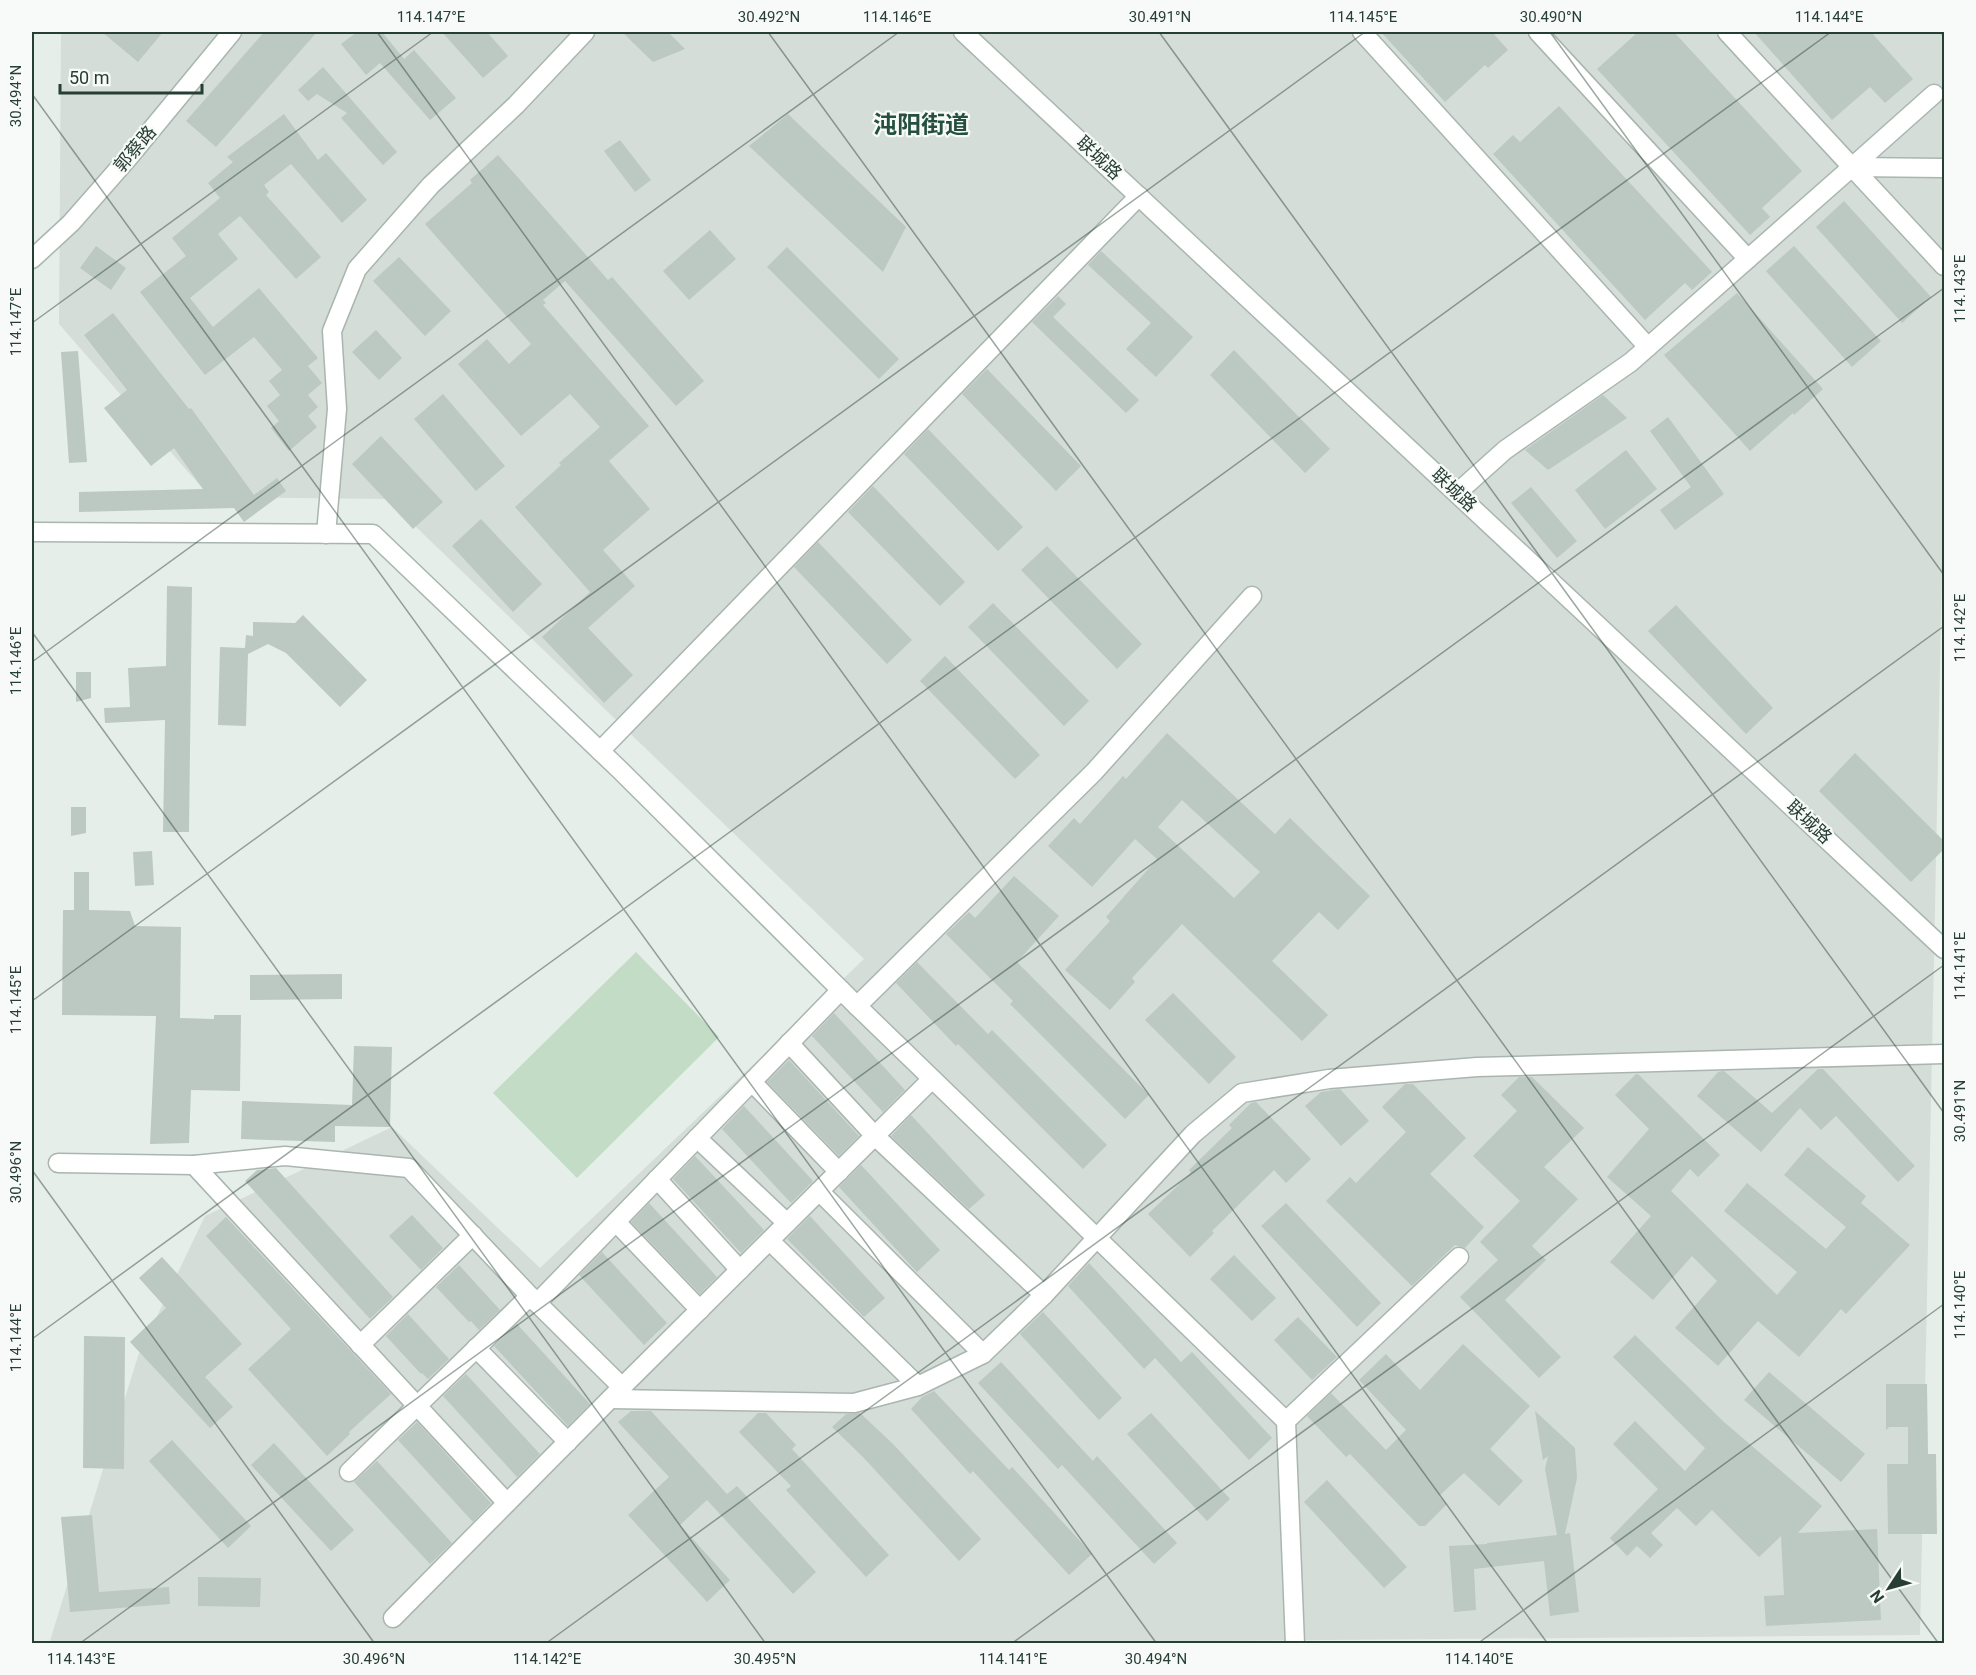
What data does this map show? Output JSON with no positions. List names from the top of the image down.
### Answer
{
  "streets": {
    "street": ["郭蔡路", "联城路"]
  },
  "districts": ["沌阳街道"],
  "scale_bar": "50 m",
  "north": "bottom left",
  "coordinates": [
    "114.147°E",
    "30.492°N",
    "114.146°E",
    "30.491°N",
    "114.145°E",
    "30.490°N",
    "114.144°E",
    "30.494°N",
    "114.143°E",
    "114.142°E",
    "114.141°E",
    "30.496°N",
    "114.140°E",
    "30.495°N"
  ]
}
